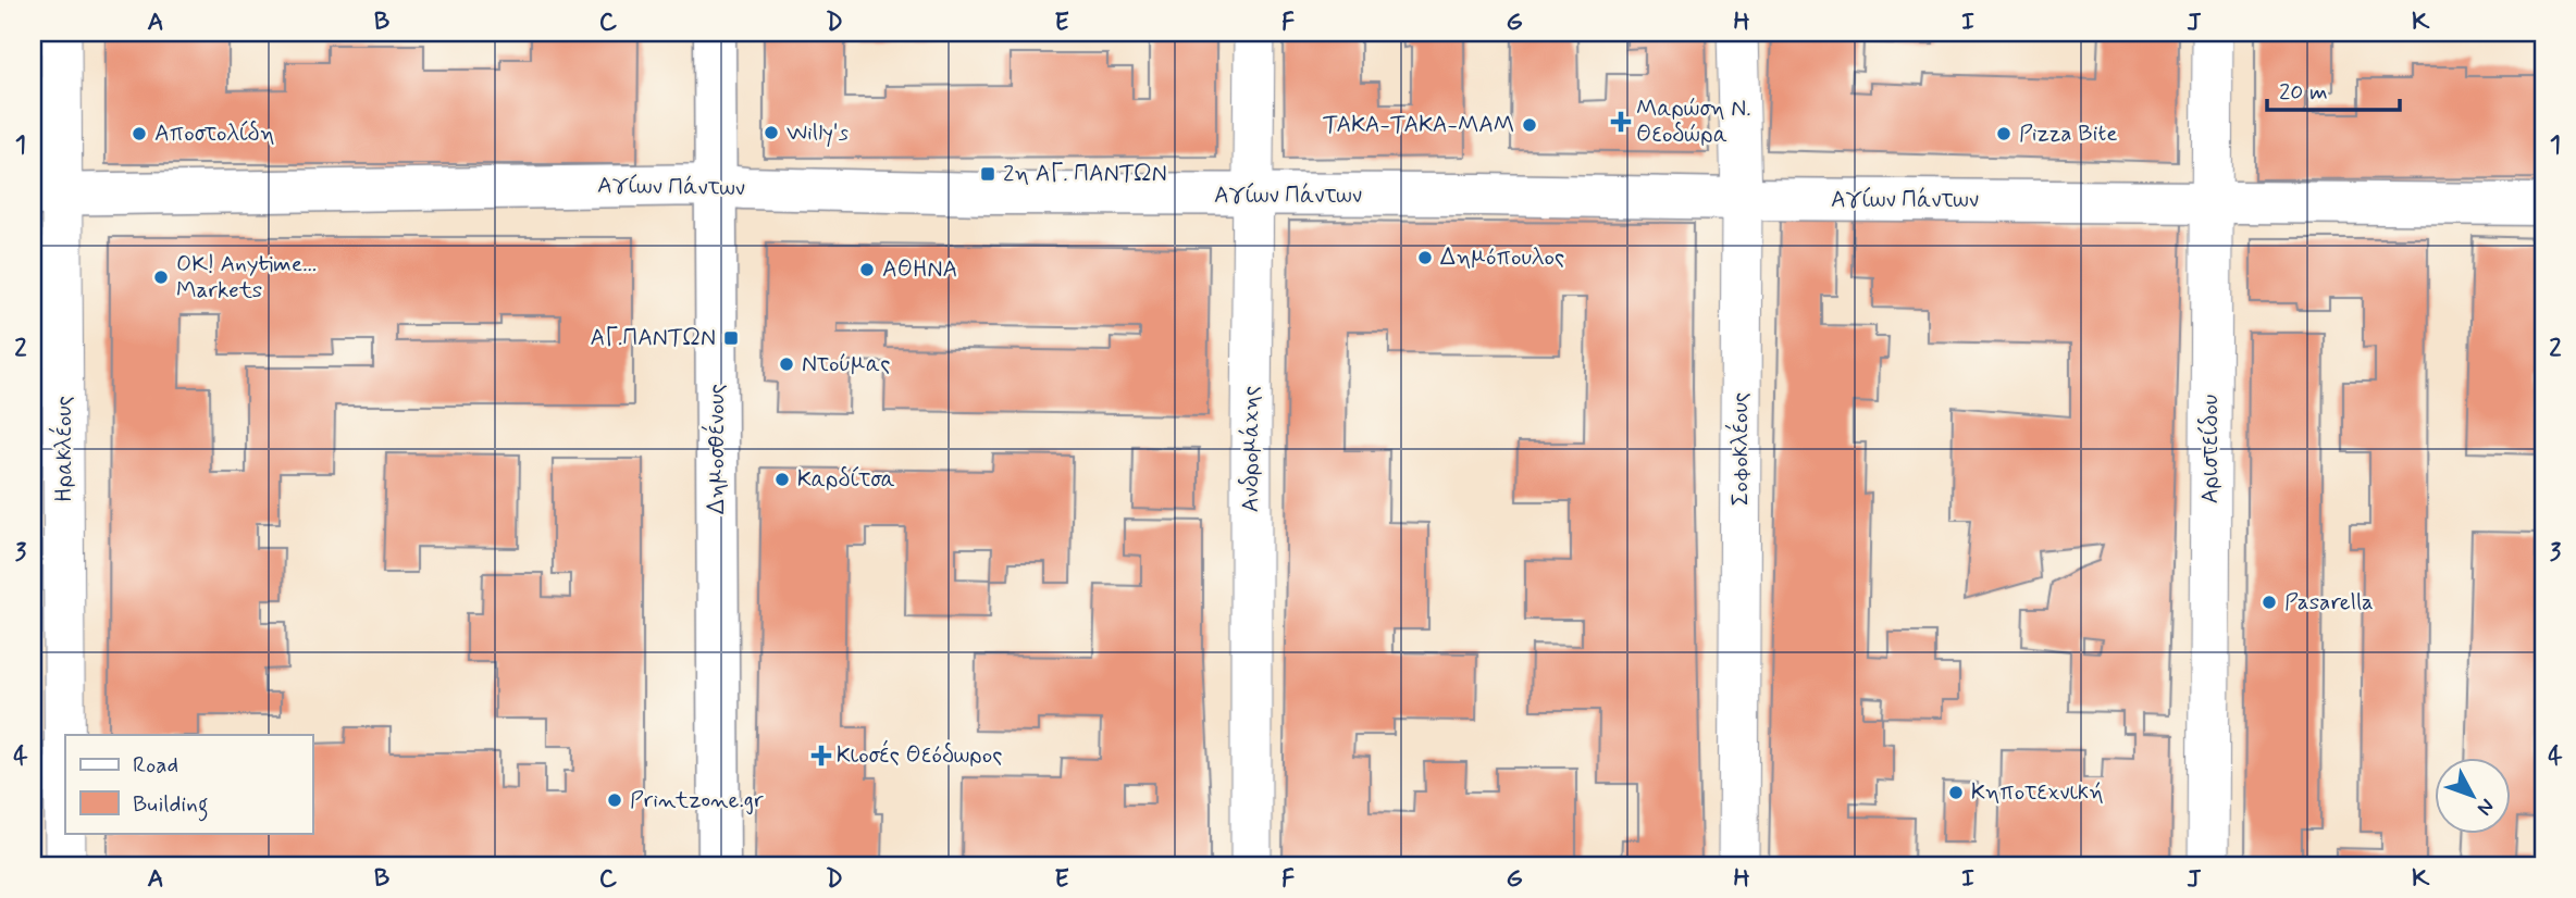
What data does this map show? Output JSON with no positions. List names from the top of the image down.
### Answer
{
  "streets": {
    "street": [
      "Αγίων Πάντων",
      "Ηρακλέους",
      "Δημοσθένους",
      "Ανδρομάχης",
      "Σοφοκλέους",
      "Αριστείδου"
    ]
  },
  "crossings": [
    ["Αγίων Πάντων", "Ηρακλέους"],
    ["Αγίων Πάντων", "Δημοσθένους"],
    ["Αγίων Πάντων", "Ανδρομάχης"],
    ["Αγίων Πάντων", "Σοφοκλέους"],
    ["Αγίων Πάντων", "Αριστείδου"]
  ],
  "places": {
    "health": ["Μαρώση Ν. Θεοδώρα", "Κιοσές Θεόδωρος"],
    "other": [
      "ΤΑΚΑ-ΤΑΚΑ-ΜΑΜ",
      "Willy's",
      "Αποστολίδη",
      "Pizza Bite",
      "Δημόπουλος",
      "ΑΘΗΝΑ",
      "OK! Anytime... Markets",
      "Ντούμας",
      "Καρδίτσα",
      "Pasarella",
      "Κηποτεχνική",
      "Printzone.gr"
    ],
    "transit": ["2η ΑΓ. ΠΑΝΤΩΝ", "ΑΓ.ΠΑΝΤΩΝ"]
  },
  "legend": ["Road", "Building"],
  "scale_bar": "20 m",
  "north": "bottom right",
  "grid": {
    "columns": [
      "A",
      "B",
      "C",
      "D",
      "E",
      "F",
      "G",
      "H",
      "I",
      "J",
      "K"
    ],
    "rows": [
      "1",
      "2",
      "3",
      "4"
    ]
  }
}
